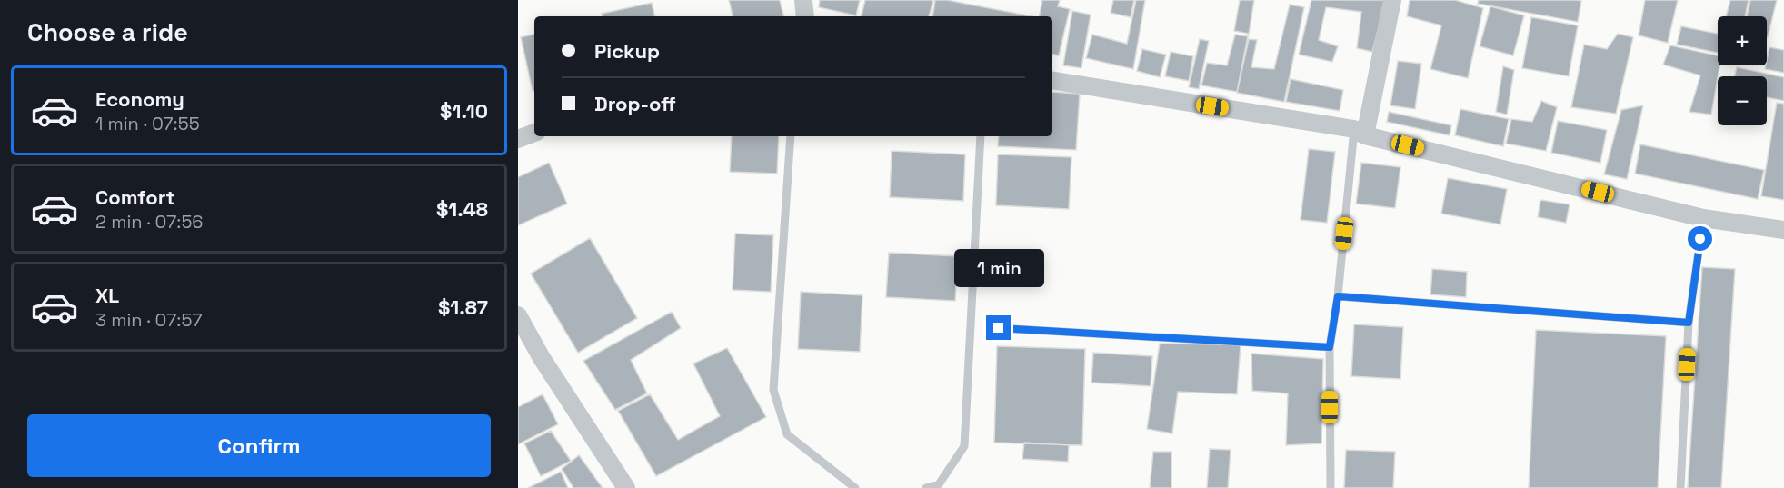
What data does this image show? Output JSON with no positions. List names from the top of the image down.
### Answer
{
  "page": {
    "heading": "Choose a ride",
    "map_buttons": ["+", "−"],
    "banner": ["Pickup", "Drop-off"],
    "list": [
      {
        "name": "Economy",
        "note": "1 min · 07:55",
        "value": "$1.10"
      },
      {
        "name": "Comfort",
        "note": "2 min · 07:56",
        "value": "$1.48"
      },
      {
        "name": "XL",
        "note": "3 min · 07:57",
        "value": "$1.87"
      }
    ],
    "bubble": "1 min",
    "buttons": "Confirm"
  }
}
